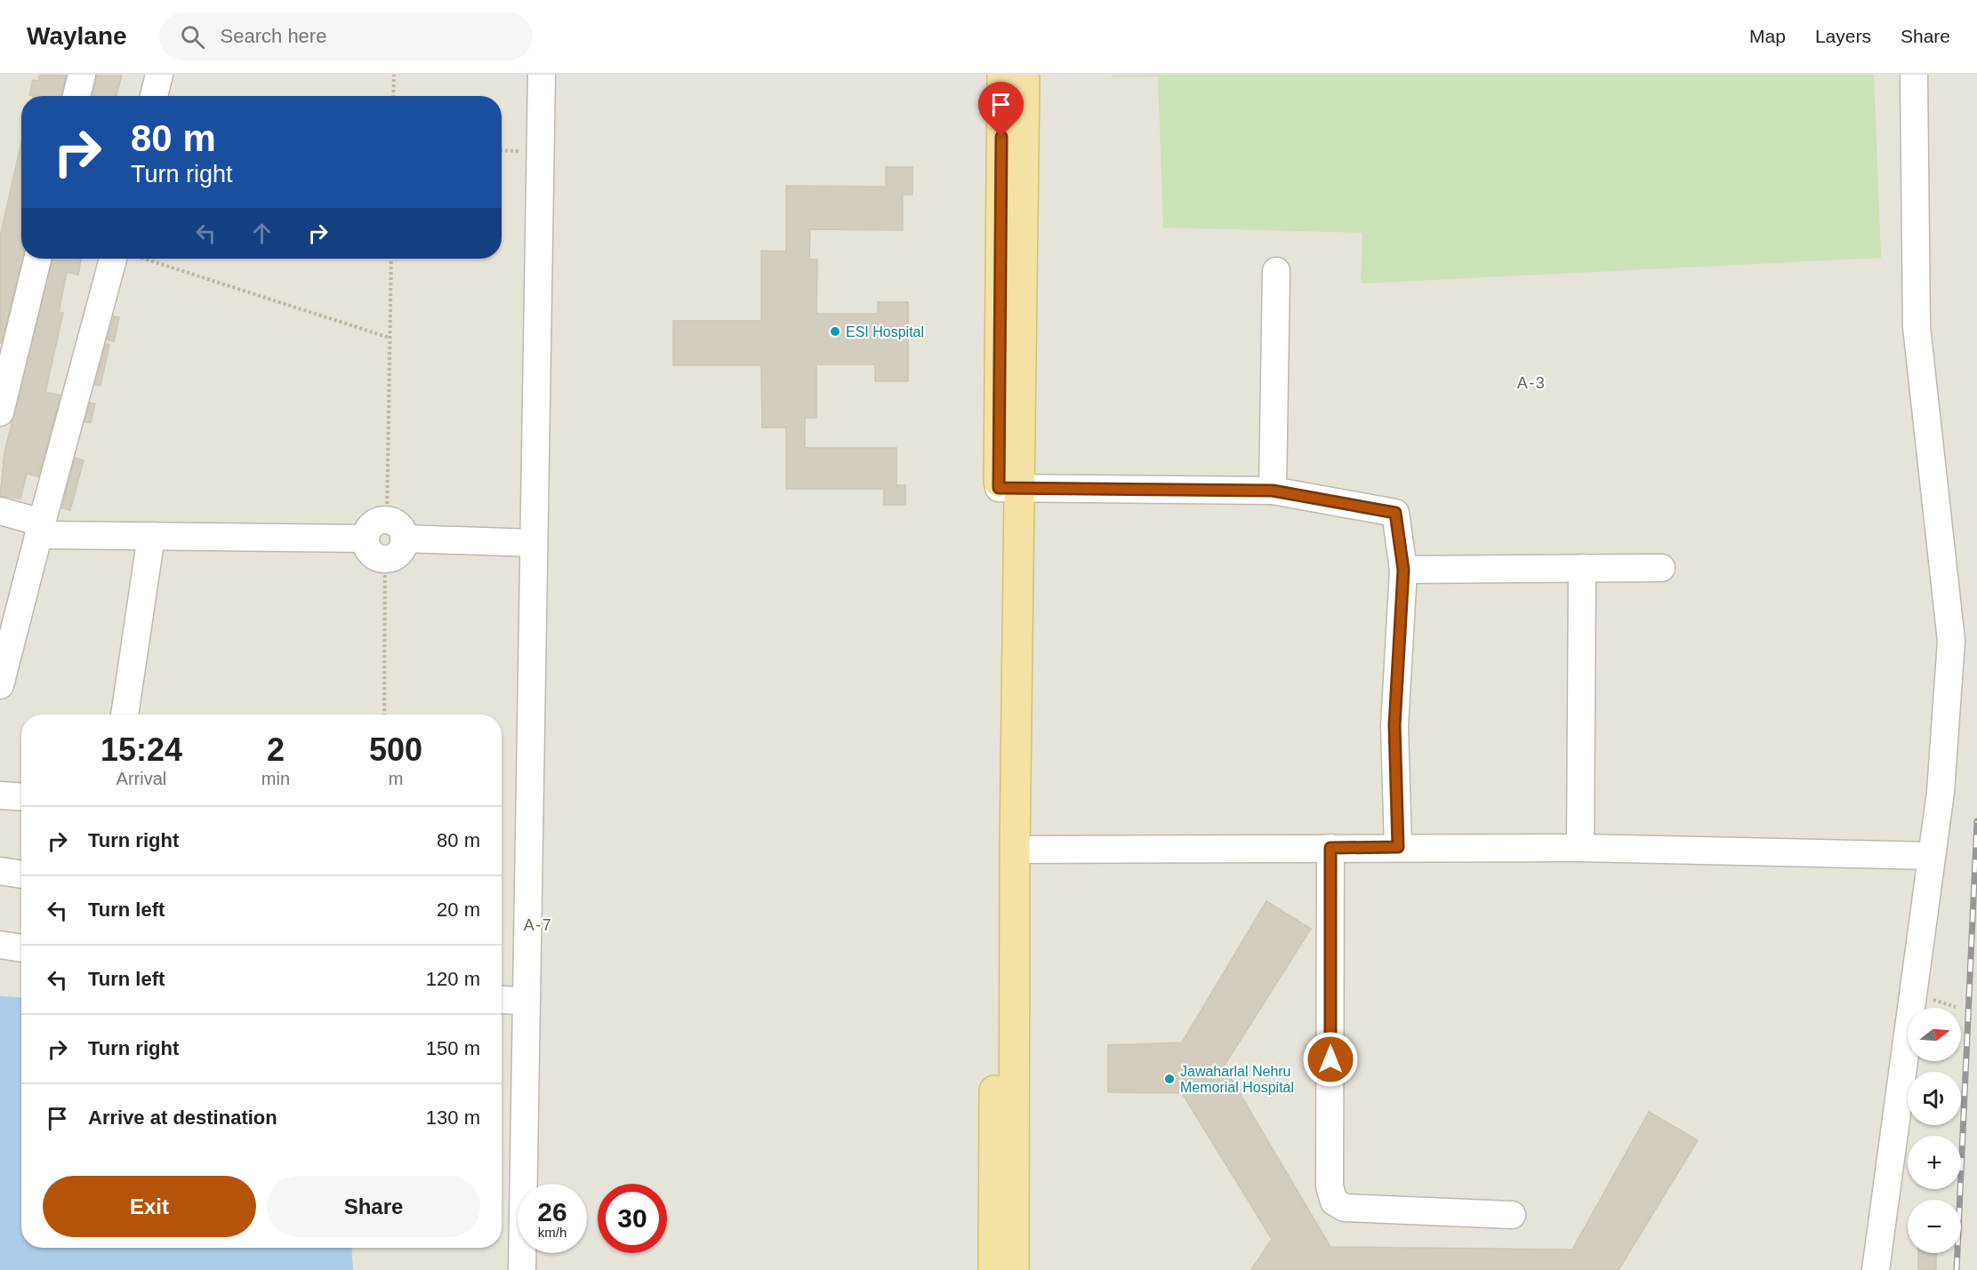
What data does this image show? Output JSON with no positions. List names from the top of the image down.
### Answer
{
  "districts": ["A-3", "A-7"],
  "places": ["ESI Hospital", "Jawaharlal Nehru Memorial Hospital"],
  "north": "right",
  "page": {
    "header": "Waylane",
    "search": "Search here",
    "nav": ["Map", "Layers", "Share"],
    "turn": ["80 m", "Turn right"],
    "eta": [
      "15:24",
      "Arrival",
      "2",
      "min",
      "500",
      "m"
    ],
    "list": [
      {
        "name": "Turn right",
        "value": "80 m"
      },
      {
        "name": "Turn left",
        "value": "20 m"
      },
      {
        "name": "Turn left",
        "value": "120 m"
      },
      {
        "name": "Turn right",
        "value": "150 m"
      },
      {
        "name": "Arrive at destination",
        "value": "130 m"
      }
    ],
    "map_buttons": ["+", "−"],
    "buttons": ["Exit", "Share"],
    "speed": "26 km/h",
    "limit": "30"
  }
}
